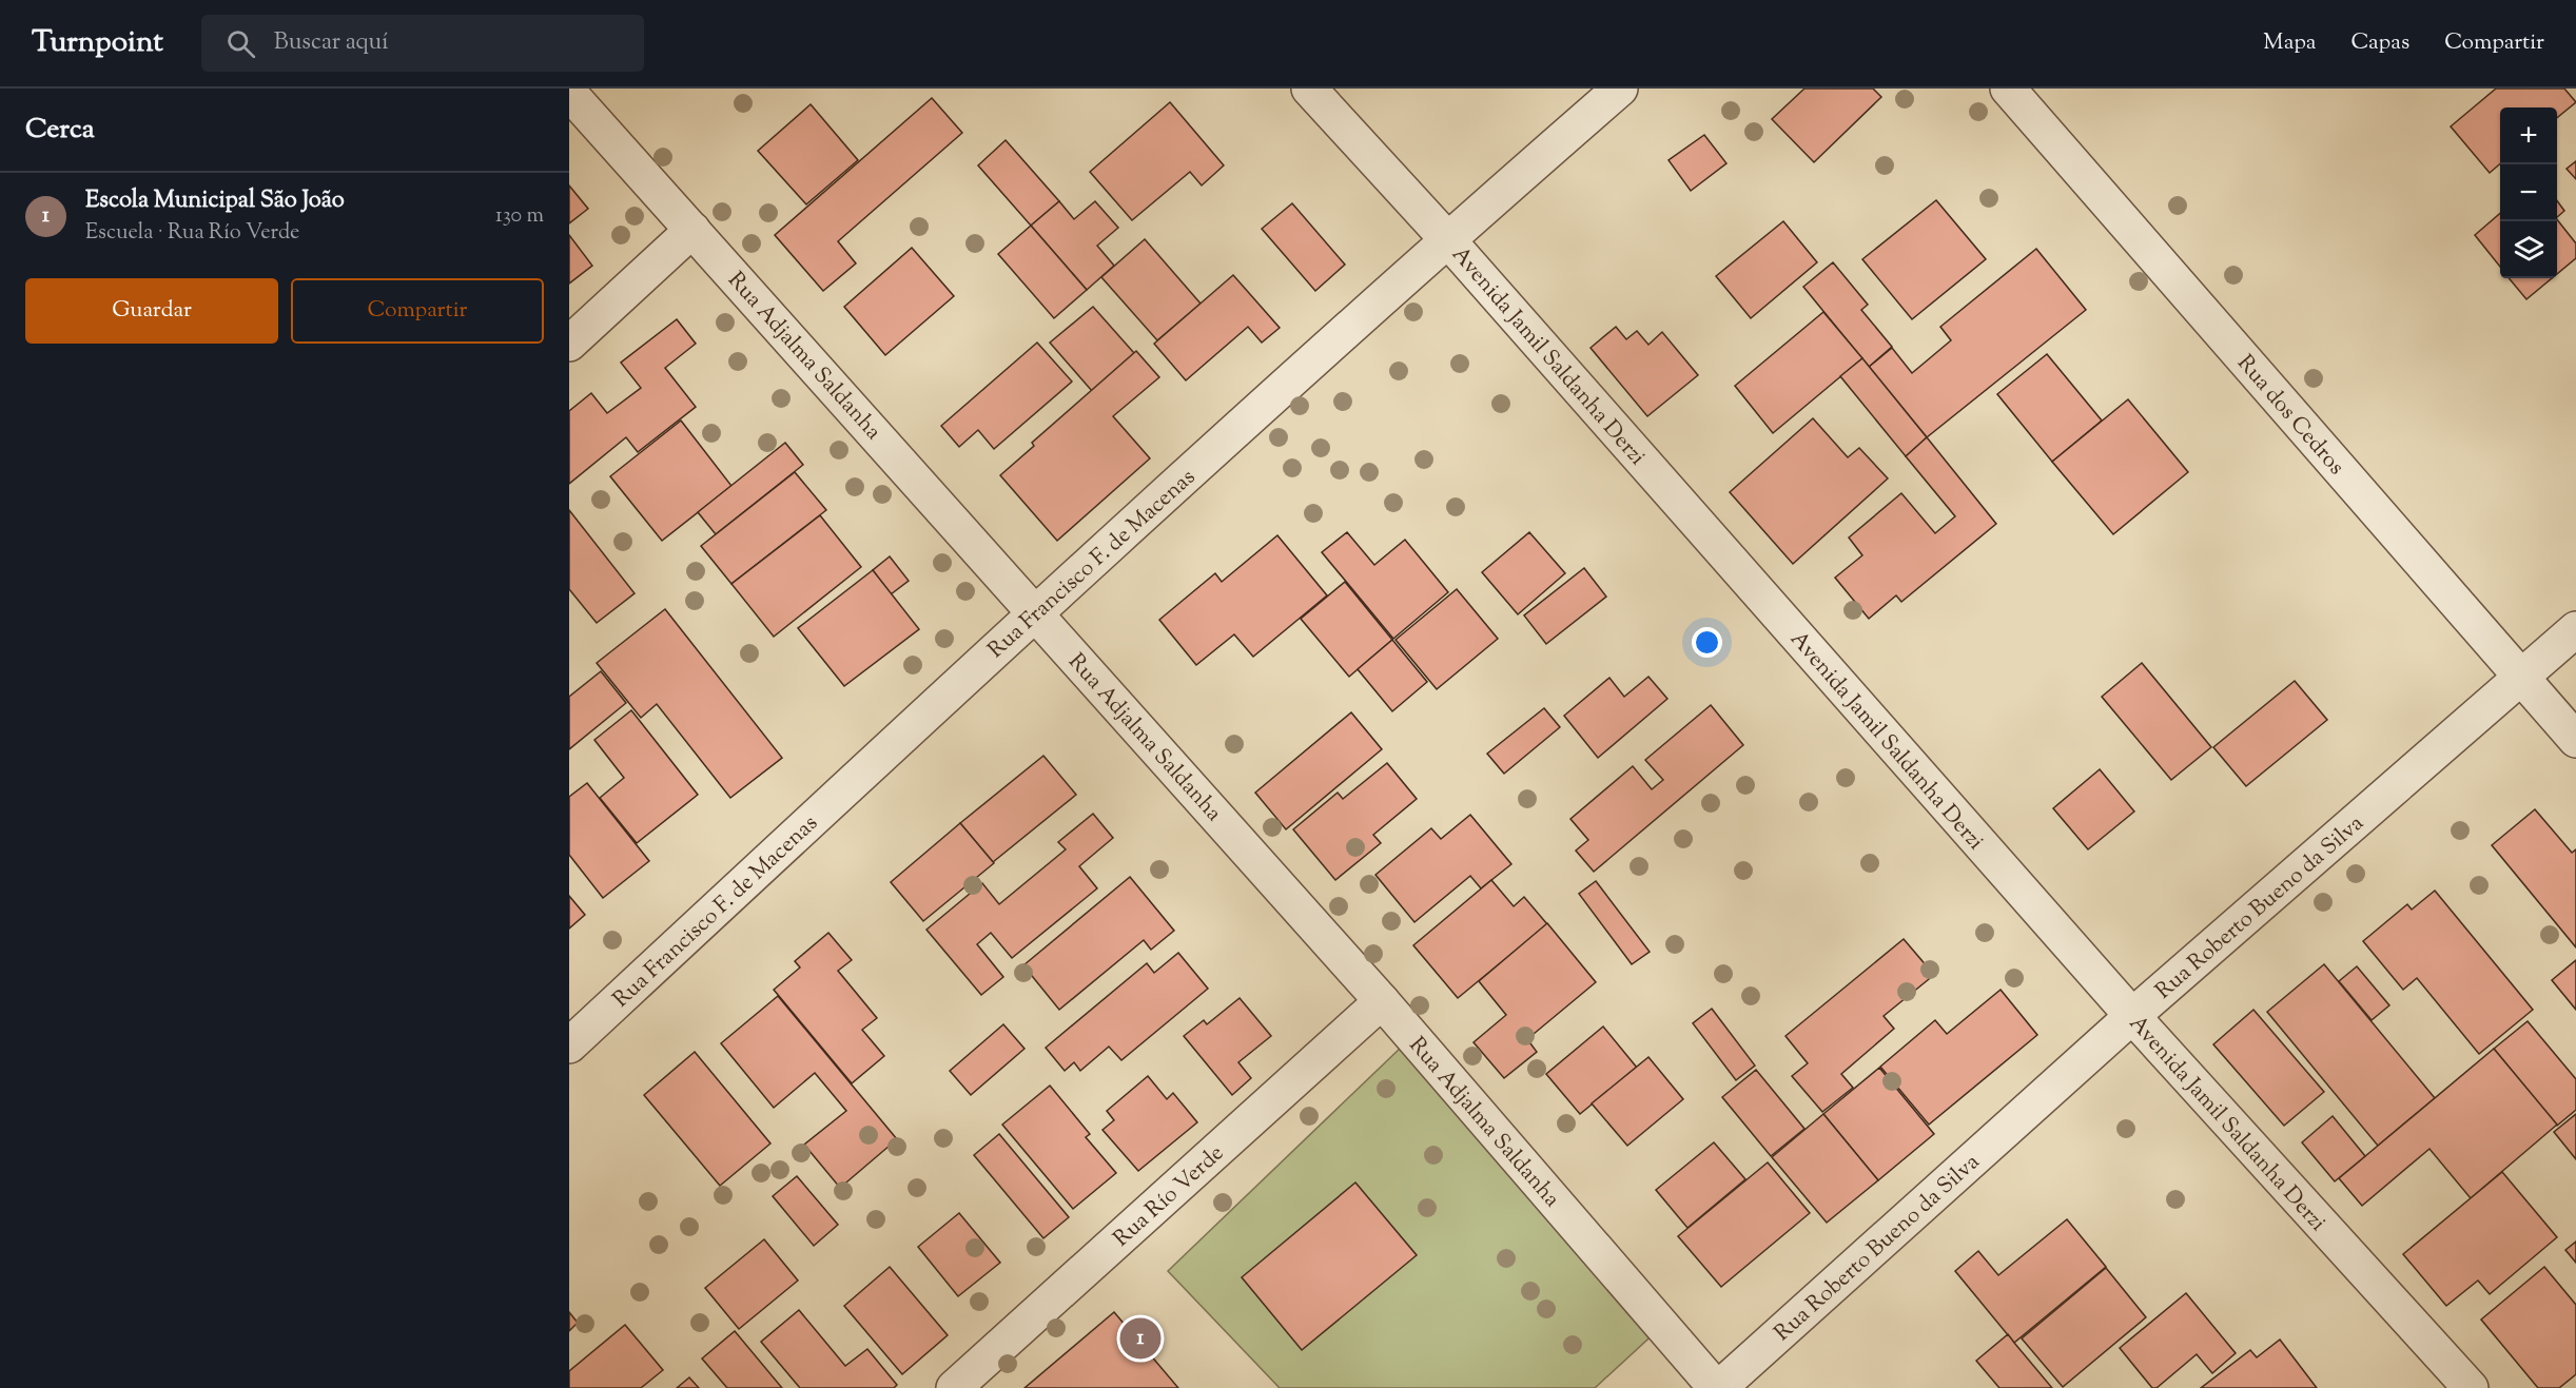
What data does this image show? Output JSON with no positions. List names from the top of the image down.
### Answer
{
  "streets": {
    "street": [
      "Rua Adjalma Saldanha",
      "Avenida Jamil Saldanha Derzi",
      "Rua dos Cedros",
      "Rua Francisco F. de Macenas",
      "Rua Roberto Bueno da Silva",
      "Rua Río Verde"
    ]
  },
  "crossings": [
    ["Rua Adjalma Saldanha", "Rua Francisco F. de Macenas"],
    ["Rua Adjalma Saldanha", "Rua Roberto Bueno da Silva"],
    ["Rua Adjalma Saldanha", "Rua Río Verde"],
    ["Avenida Jamil Saldanha Derzi", "Rua Francisco F. de Macenas"],
    ["Avenida Jamil Saldanha Derzi", "Rua Roberto Bueno da Silva"],
    ["Rua dos Cedros", "Rua Roberto Bueno da Silva"]
  ],
  "page": {
    "header": "Turnpoint",
    "search": "Buscar aquí",
    "nav": ["Mapa", "Capas", "Compartir"],
    "heading": "Cerca",
    "map_buttons": ["+", "−"],
    "list": [
      {
        "mark": "1",
        "name": "Escola Municipal São João",
        "note": "Escuela · Rua Río Verde",
        "value": "130 m"
      }
    ],
    "buttons": ["Guardar", "Compartir"],
    "pins": "1"
  }
}
